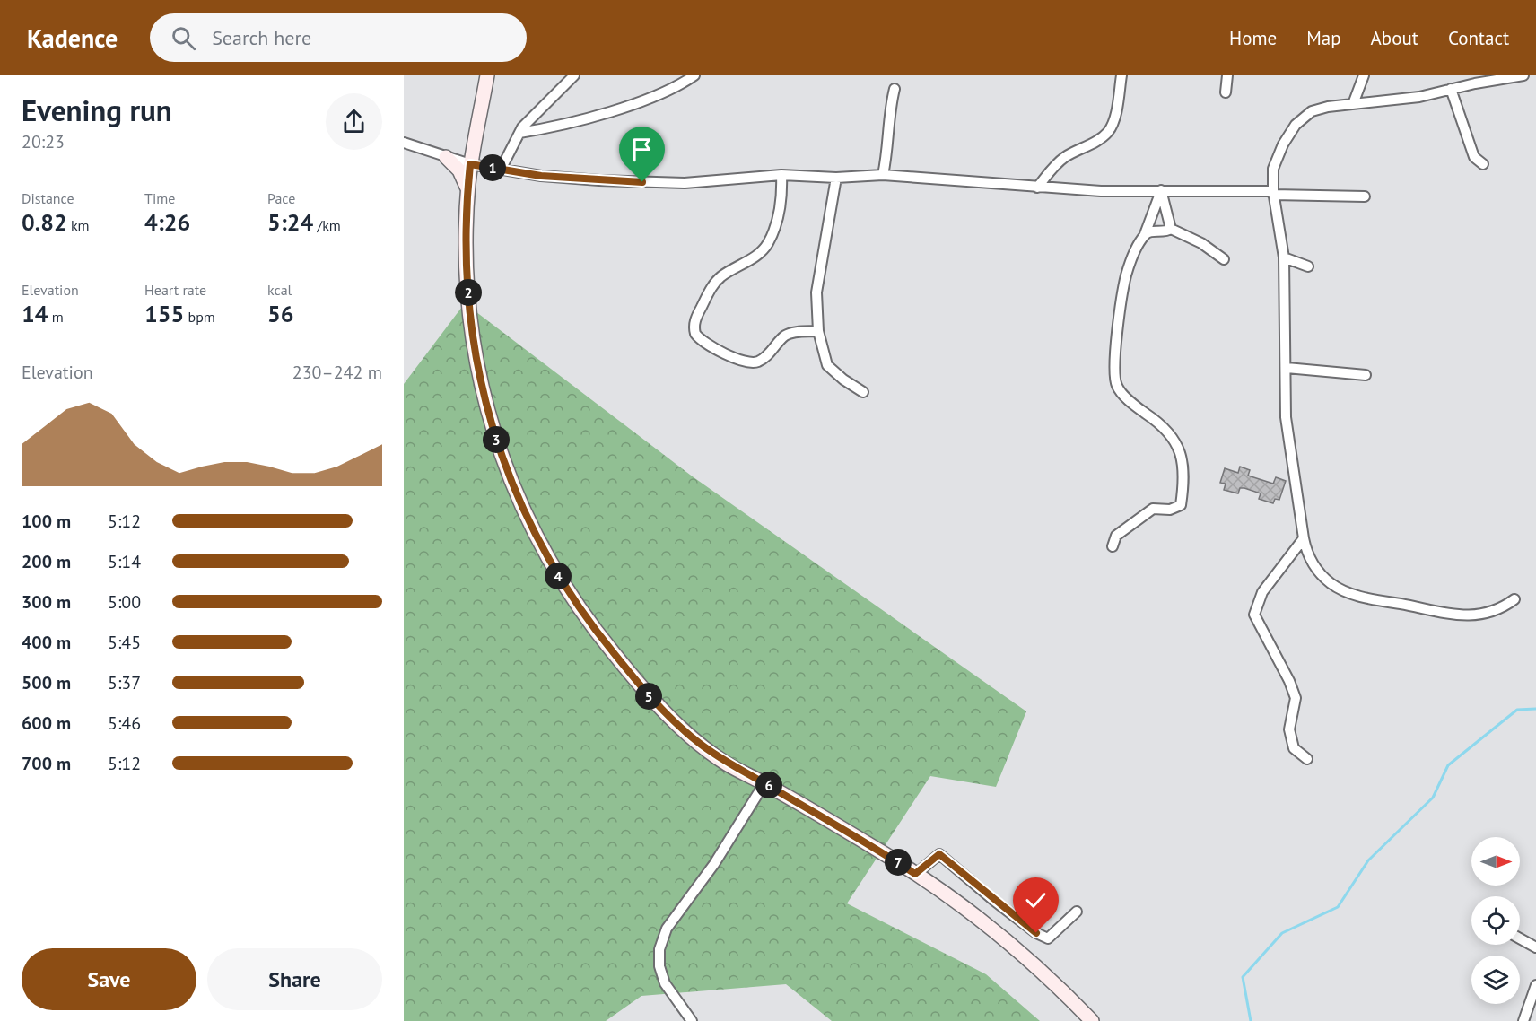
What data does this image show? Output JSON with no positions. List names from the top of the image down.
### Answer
{
  "north": "right",
  "page": {
    "header": "Kadence",
    "search": "Search here",
    "nav": [
      "Home",
      "Map",
      "About",
      "Contact"
    ],
    "heading": ["Evening run", "20:23"],
    "pins": [
      "1",
      "2",
      "3",
      "4",
      "5",
      "6",
      "7"
    ],
    "stats": [
      ["Distance", "0.82 km"],
      ["Time", "4:26"],
      ["Pace", "5:24 /km"],
      ["Elevation", "14 m"],
      ["Heart rate", "155 bpm"],
      ["kcal", "56"]
    ],
    "chart": ["Elevation", "230–242 m"],
    "list": [
      {
        "name": "100 m",
        "note": "5:12"
      },
      {
        "name": "200 m",
        "note": "5:14"
      },
      {
        "name": "300 m",
        "note": "5:00"
      },
      {
        "name": "400 m",
        "note": "5:45"
      },
      {
        "name": "500 m",
        "note": "5:37"
      },
      {
        "name": "600 m",
        "note": "5:46"
      },
      {
        "name": "700 m",
        "note": "5:12"
      }
    ],
    "buttons": ["Save", "Share"]
  }
}
